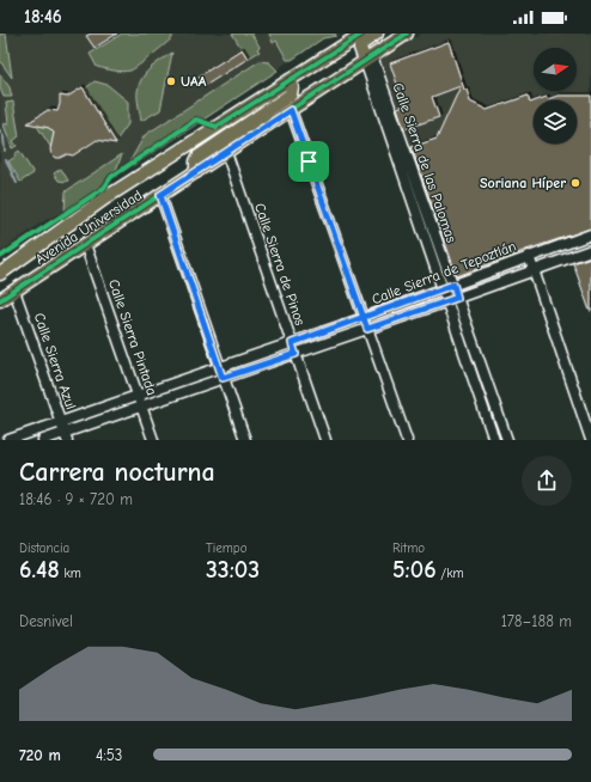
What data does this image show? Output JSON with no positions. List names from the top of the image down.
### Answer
{
  "streets": {
    "main road": ["Avenida Universidad"],
    "street": [
      "Calle Sierra de las Palomas",
      "Calle Sierra de Pinos",
      "Calle Sierra de Tepoztlán",
      "Calle Sierra Pintada",
      "Calle Sierra Azul"
    ]
  },
  "crossings": [
    ["Calle Sierra de las Palomas", "Avenida Universidad"],
    ["Calle Sierra de las Palomas", "Calle Sierra de Tepoztlán"],
    ["Avenida Universidad", "Calle Sierra de Pinos"],
    ["Avenida Universidad", "Calle Sierra Pintada"],
    ["Avenida Universidad", "Calle Sierra Azul"],
    ["Calle Sierra de Pinos", "Calle Sierra de Tepoztlán"],
    ["Calle Sierra de Tepoztlán", "Calle Sierra Pintada"],
    ["Calle Sierra de Tepoztlán", "Calle Sierra Azul"]
  ],
  "places": ["UAA", "Soriana Híper"],
  "north": "right",
  "page": {
    "status": "18:46",
    "heading": ["Carrera nocturna", "18:46 · 9 × 720 m"],
    "stats": [
      ["Distancia", "6.48 km"],
      ["Tiempo", "33:03"],
      ["Ritmo", "5:06 /km"]
    ],
    "chart": ["Desnivel", "178–188 m"],
    "list": [
      {
        "name": "720 m",
        "note": "4:53"
      }
    ]
  }
}
